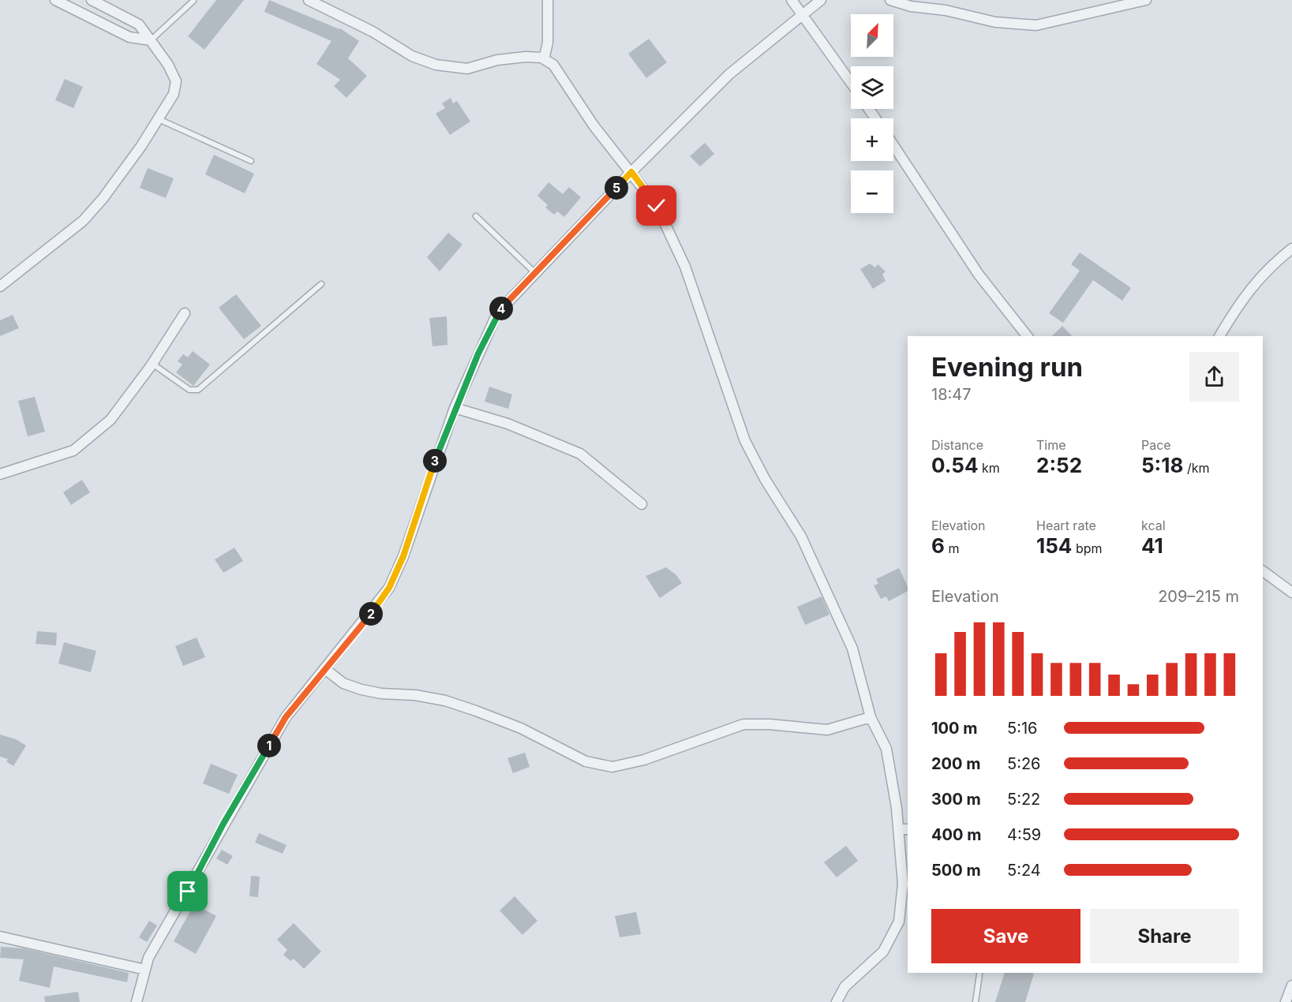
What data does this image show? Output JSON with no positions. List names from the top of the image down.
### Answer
{
  "north": "top right",
  "page": {
    "map_buttons": ["+", "−"],
    "pins": [
      "5",
      "4",
      "3",
      "2",
      "1"
    ],
    "heading": ["Evening run", "18:47"],
    "stats": [
      ["Distance", "0.54 km"],
      ["Time", "2:52"],
      ["Pace", "5:18 /km"],
      ["Elevation", "6 m"],
      ["Heart rate", "154 bpm"],
      ["kcal", "41"]
    ],
    "chart": ["Elevation", "209–215 m"],
    "list": [
      {
        "name": "100 m",
        "note": "5:16"
      },
      {
        "name": "200 m",
        "note": "5:26"
      },
      {
        "name": "300 m",
        "note": "5:22"
      },
      {
        "name": "400 m",
        "note": "4:59"
      },
      {
        "name": "500 m",
        "note": "5:24"
      }
    ],
    "buttons": ["Save", "Share"]
  }
}
